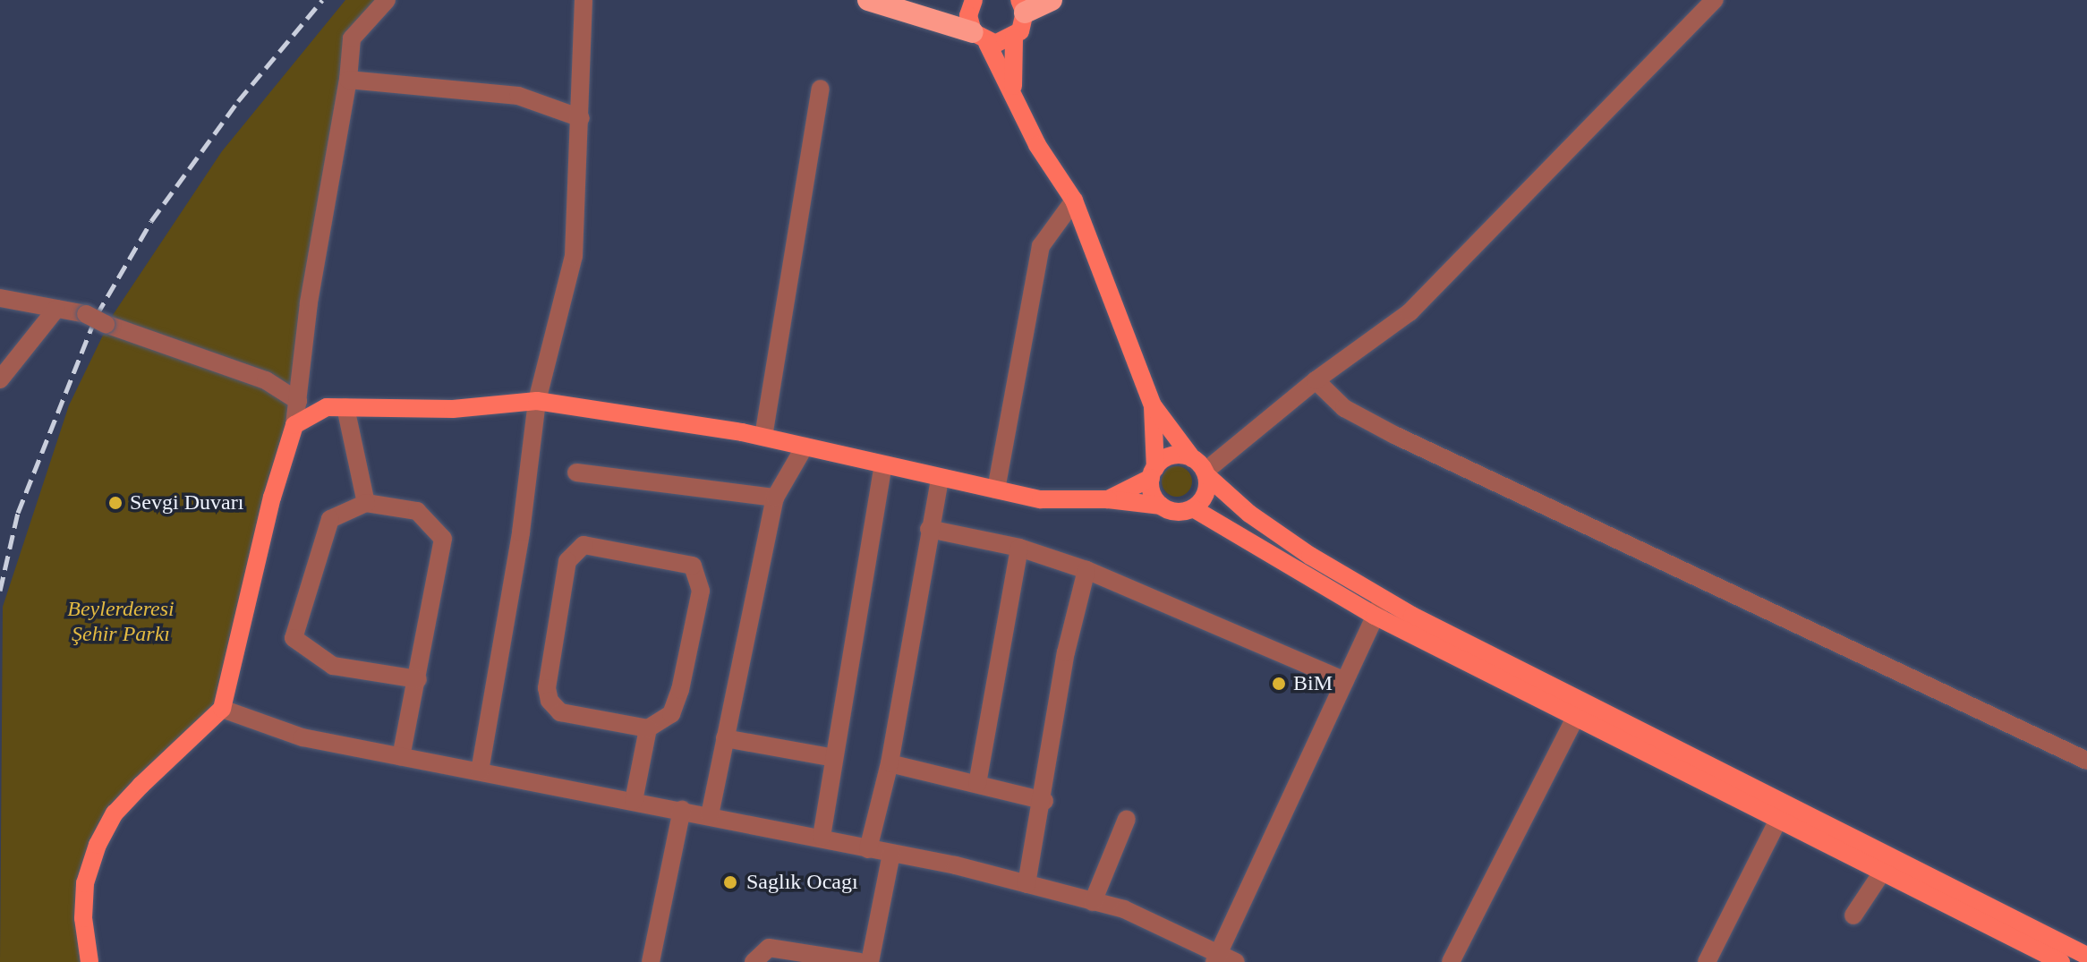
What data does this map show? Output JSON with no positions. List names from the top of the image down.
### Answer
{
  "parks": ["Beylerderesi Şehir Parkı"],
  "places": ["Sevgi Duvarı", "BiM", "Saglık Ocagı"]
}
